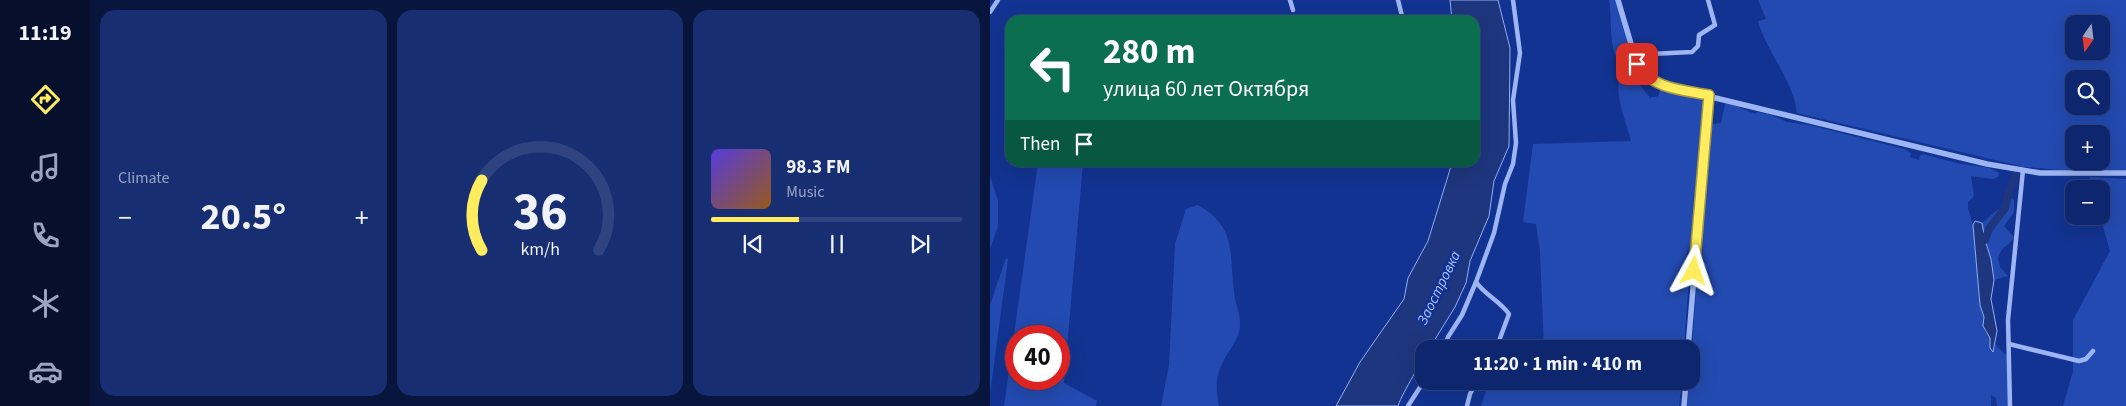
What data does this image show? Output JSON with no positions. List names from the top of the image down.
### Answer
{
  "water": ["Заостровка"],
  "north": "bottom",
  "page": {
    "tabs": "11:19",
    "tile": "Climate",
    "map_buttons": ["+", "−"],
    "turn": ["280 m", "улица 60 лет Октября"],
    "then": "Then",
    "song": ["98.3 FM", "Music"],
    "heat": ["−", "20.5°", "+"],
    "limit": "40",
    "trip": "11:20 · 1 min · 410 m",
    "gauge": ["36", "km/h"]
  }
}
